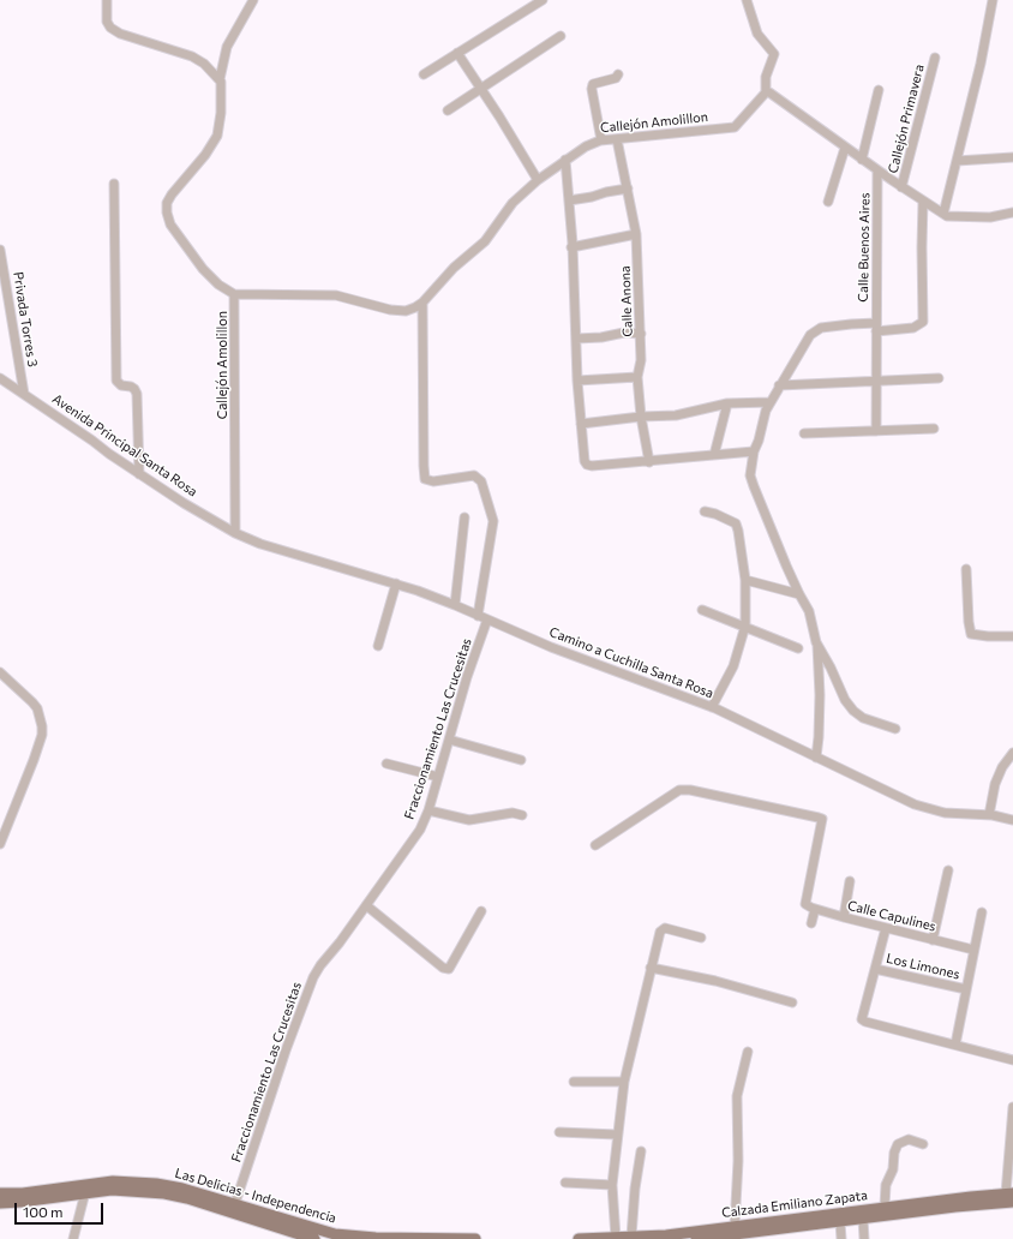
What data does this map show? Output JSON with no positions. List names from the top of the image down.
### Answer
{
  "streets": {
    "main road": ["Las Delicias - Independencia", "Calzada Emiliano Zapata"],
    "street": [
      "Callejón Primavera",
      "Callejón Amolillon",
      "Calle Buenos Aires",
      "Calle Anona",
      "Privada Torres 3",
      "Avenida Principal Santa Rosa",
      "Camino a Cuchilla Santa Rosa",
      "Fraccionamiento Las Crucesitas",
      "Calle Capulines",
      "Los Limones"
    ]
  },
  "crossings": [
    ["Callejón Amolillon", "Calle Anona"],
    ["Callejón Amolillon", "Avenida Principal Santa Rosa"],
    ["Callejón Amolillon", "Camino a Cuchilla Santa Rosa"],
    ["Privada Torres 3", "Avenida Principal Santa Rosa"],
    ["Avenida Principal Santa Rosa", "Camino a Cuchilla Santa Rosa"],
    ["Camino a Cuchilla Santa Rosa", "Fraccionamiento Las Crucesitas"],
    ["Fraccionamiento Las Crucesitas", "Las Delicias - Independencia"]
  ],
  "scale_bar": "100 m"
}
